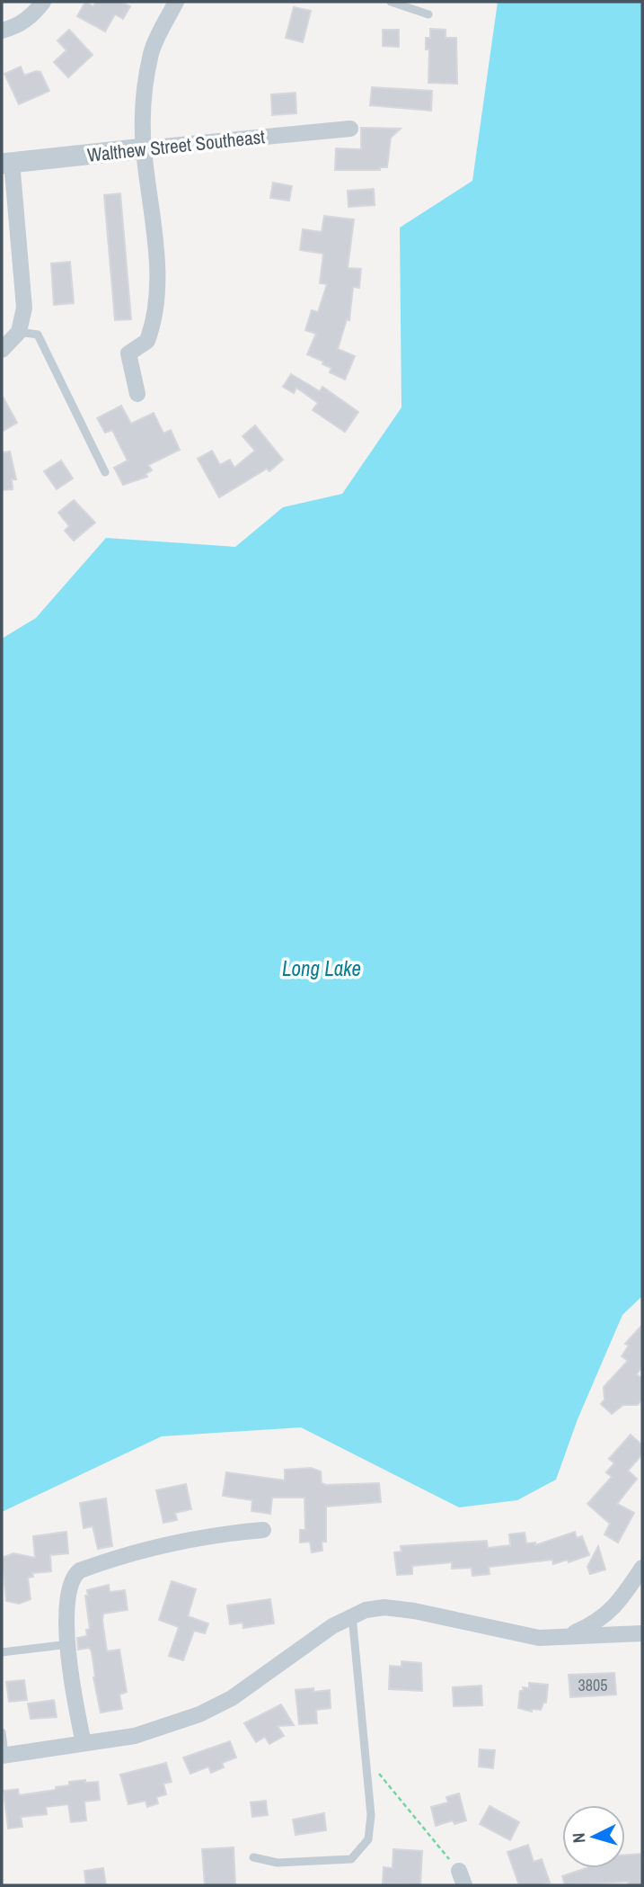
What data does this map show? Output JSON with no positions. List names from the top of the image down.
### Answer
{
  "streets": {
    "street": ["Walthew Street Southeast"]
  },
  "water": ["Long Lake"],
  "house_numbers": ["3805"],
  "north": "left"
}
